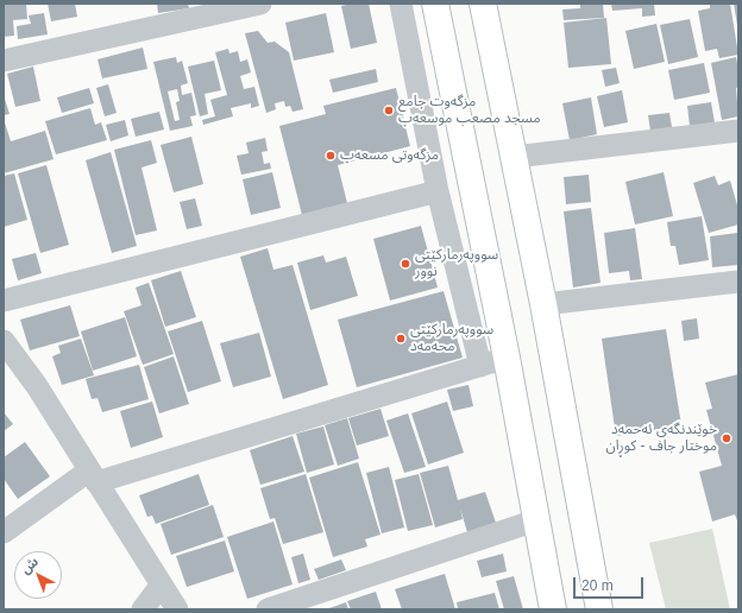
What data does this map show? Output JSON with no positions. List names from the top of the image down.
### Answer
{
  "places": [
    "مزگەوت جامع مسجد مصعب موسعەب",
    "مزگەوتی مسعەب",
    "سووپەرمارکێتی نوور",
    "سووپەرمارکێتی محەمەد",
    "خوێندنگەی ئەحمەد موختار جاف - کوڕان"
  ],
  "scale_bar": "20 m",
  "north": "top left"
}
